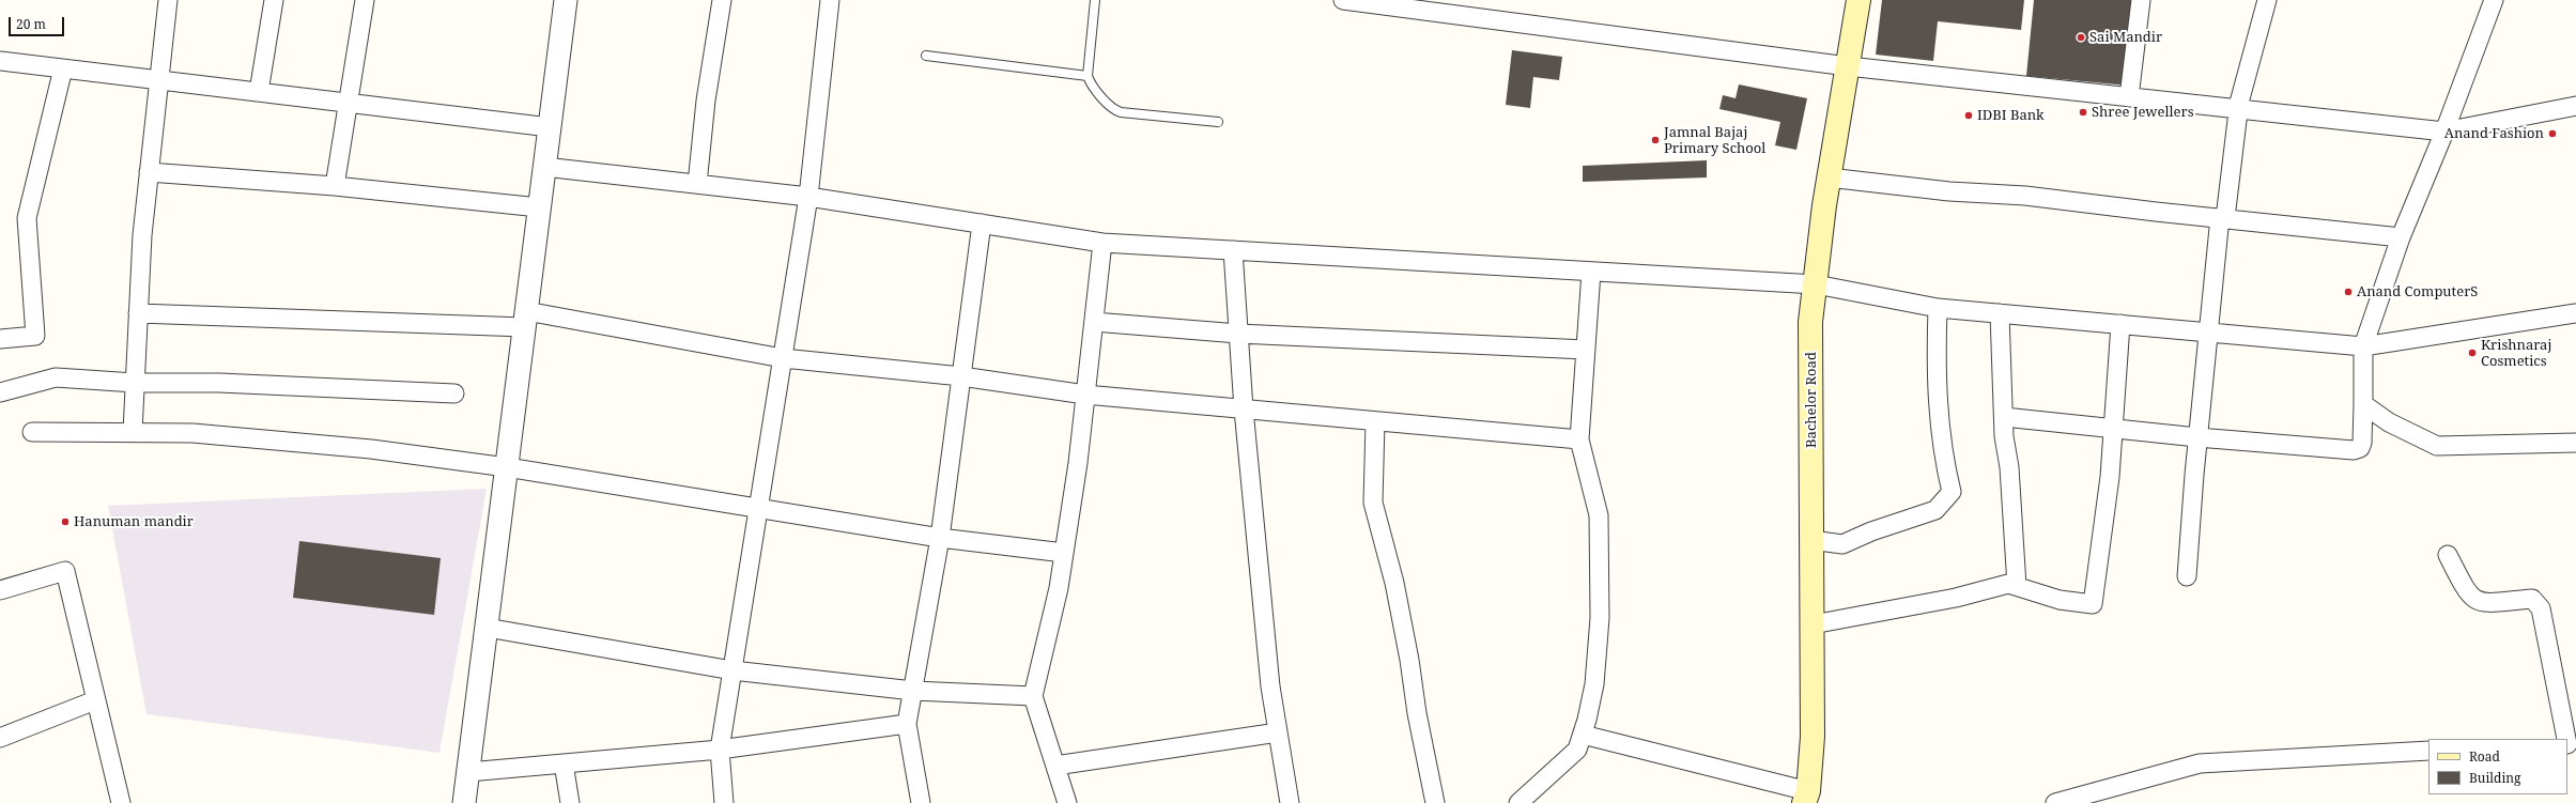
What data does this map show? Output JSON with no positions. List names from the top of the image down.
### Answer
{
  "streets": {
    "main road": ["Bachelor Road"]
  },
  "places": [
    "Sai Mandir",
    "Shree Jewellers",
    "IDBI Bank",
    "Anand Fashion",
    "Jamnal Bajaj Primary School",
    "Anand ComputerS",
    "Krishnaraj Cosmetics",
    "Hanuman mandir"
  ],
  "legend": ["Road", "Building"],
  "scale_bar": "20 m"
}
